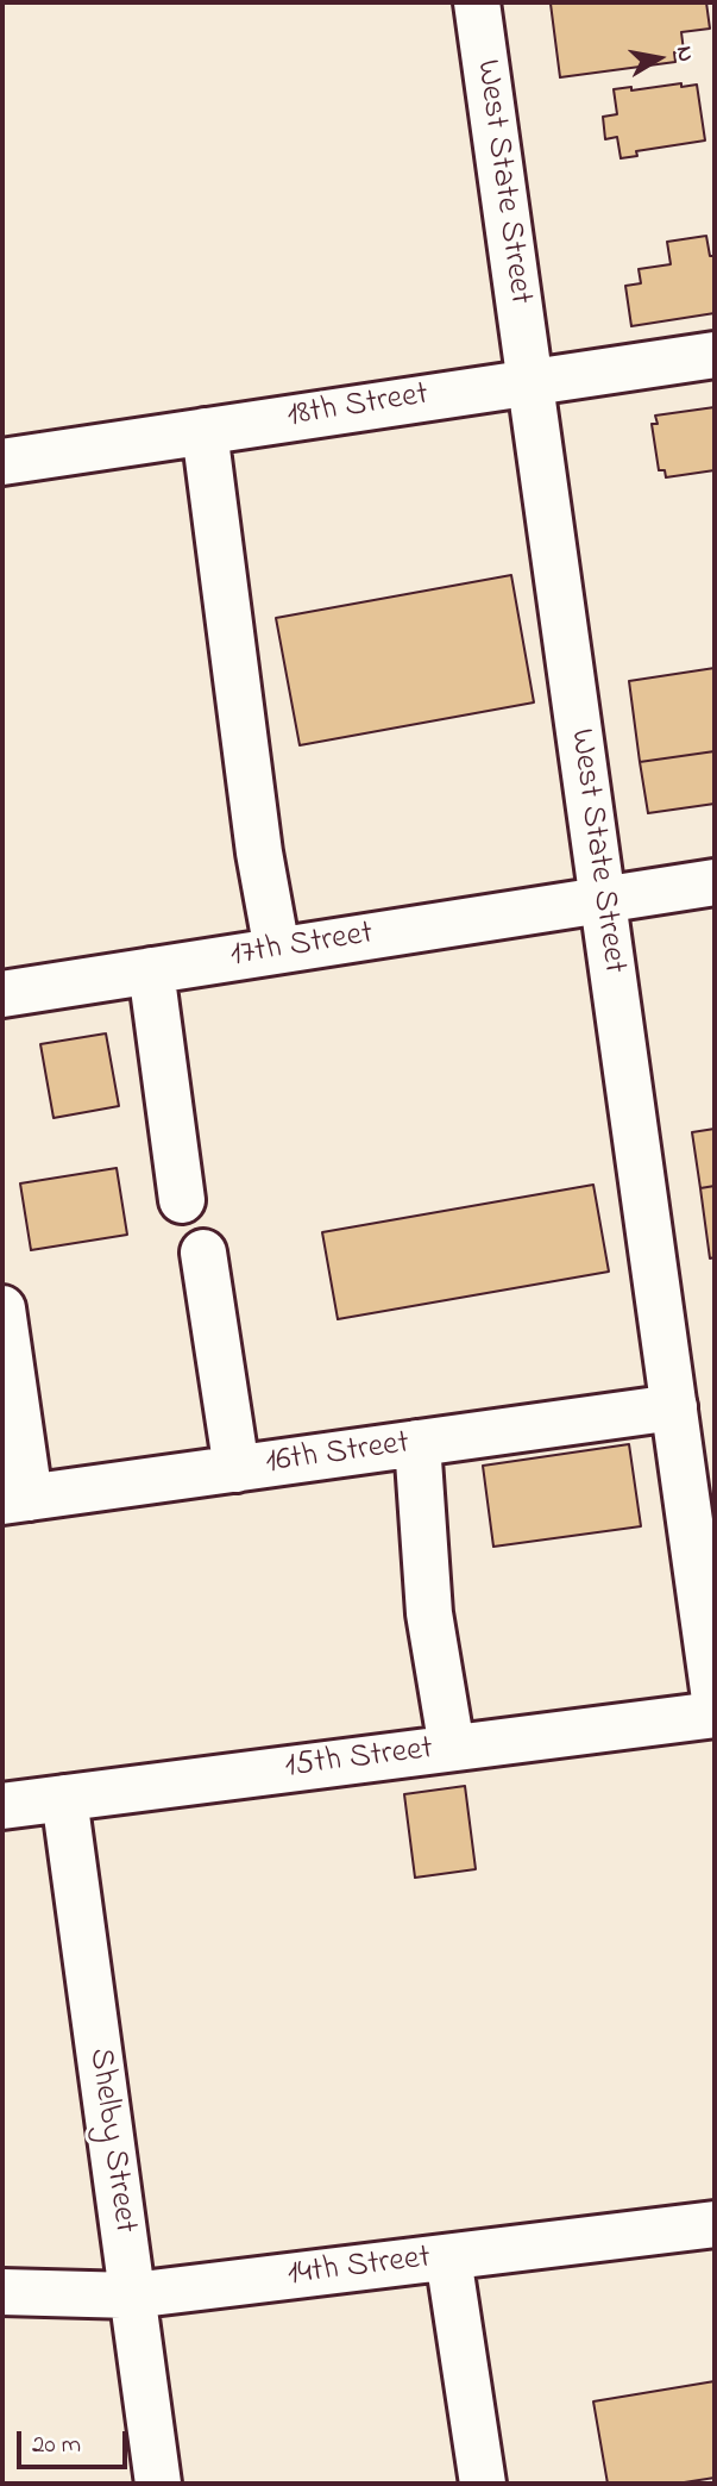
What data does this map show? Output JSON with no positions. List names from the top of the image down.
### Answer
{
  "streets": {
    "street": [
      "West State Street",
      "18th Street",
      "17th Street",
      "16th Street",
      "15th Street",
      "Shelby Street",
      "14th Street"
    ]
  },
  "crossings": [
    ["West State Street", "18th Street"],
    ["West State Street", "17th Street"],
    ["West State Street", "16th Street"],
    ["15th Street", "Shelby Street"],
    ["Shelby Street", "14th Street"]
  ],
  "scale_bar": "20 m",
  "north": "right"
}
